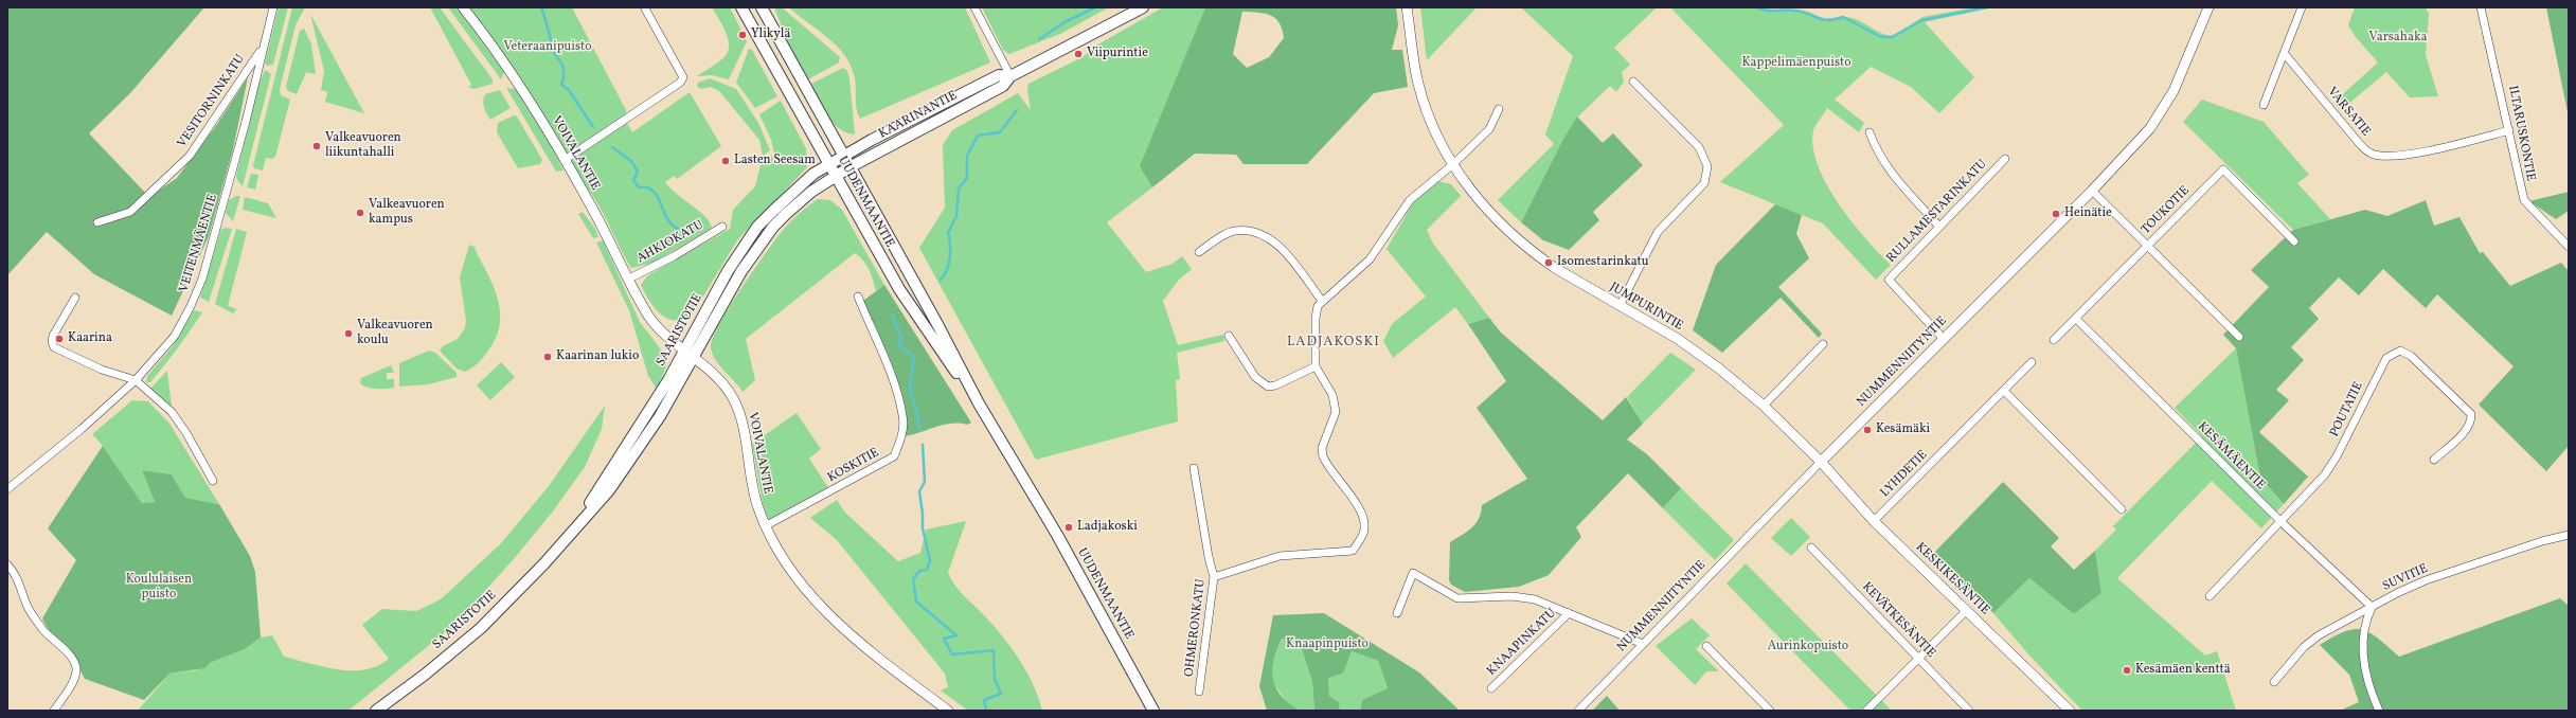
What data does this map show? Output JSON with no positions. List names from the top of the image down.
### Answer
{
  "streets": {
    "main road": ["KAARINANTIE", "UUDENMAANTIE", "SAARISTOTIE"],
    "street": [
      "VESITORNINKATU",
      "VARSATIE",
      "ILTARUSKONTIE",
      "VOIVALANTIE",
      "TOUKOTIE",
      "RULLAMESTARINKATU",
      "AHKIOKATU",
      "VEITENMÄENTIE",
      "JUMPURINTIE",
      "NUMMENNIITYNTIE",
      "POUTATIE",
      "KESÄMÄENTIE",
      "KOSKITIE",
      "LYHDETIE",
      "SUVITIE",
      "KESKIKESÄNTIE",
      "KEVÄTKESÄNTIE",
      "OHMERONKATU",
      "KNAAPINKATU"
    ]
  },
  "crossings": [
    ["VESITORNINKATU", "VEITENMÄENTIE"],
    ["VARSATIE", "ILTARUSKONTIE"],
    ["KAARINANTIE", "UUDENMAANTIE"],
    ["KAARINANTIE", "SAARISTOTIE"],
    ["VOIVALANTIE", "AHKIOKATU"],
    ["VOIVALANTIE", "SAARISTOTIE"],
    ["VOIVALANTIE", "KOSKITIE"],
    ["UUDENMAANTIE", "SAARISTOTIE"],
    ["TOUKOTIE", "KESÄMÄENTIE"],
    ["RULLAMESTARINKATU", "NUMMENNIITYNTIE"],
    ["JUMPURINTIE", "NUMMENNIITYNTIE"],
    ["JUMPURINTIE", "KESKIKESÄNTIE"],
    ["NUMMENNIITYNTIE", "KESKIKESÄNTIE"],
    ["POUTATIE", "KESÄMÄENTIE"],
    ["KESÄMÄENTIE", "SUVITIE"],
    ["LYHDETIE", "KESKIKESÄNTIE"]
  ],
  "districts": ["LADJAKOSKI"],
  "parks": [
    "Varsahaka",
    "Veteraanipuisto",
    "Kappelimäenpuisto",
    "Koululaisen puisto",
    "Knaapinpuisto",
    "Aurinkopuisto"
  ],
  "places": [
    "Ylikylä",
    "Viipurintie",
    "Valkeavuoren liikuntahalli",
    "Lasten Seesam",
    "Valkeavuoren kampus",
    "Heinätie",
    "Isomestarinkatu",
    "Valkeavuoren koulu",
    "Kaarina",
    "Kaarinan lukio",
    "Kesämäki",
    "Ladjakoski",
    "Kesämäen kenttä"
  ]
}
